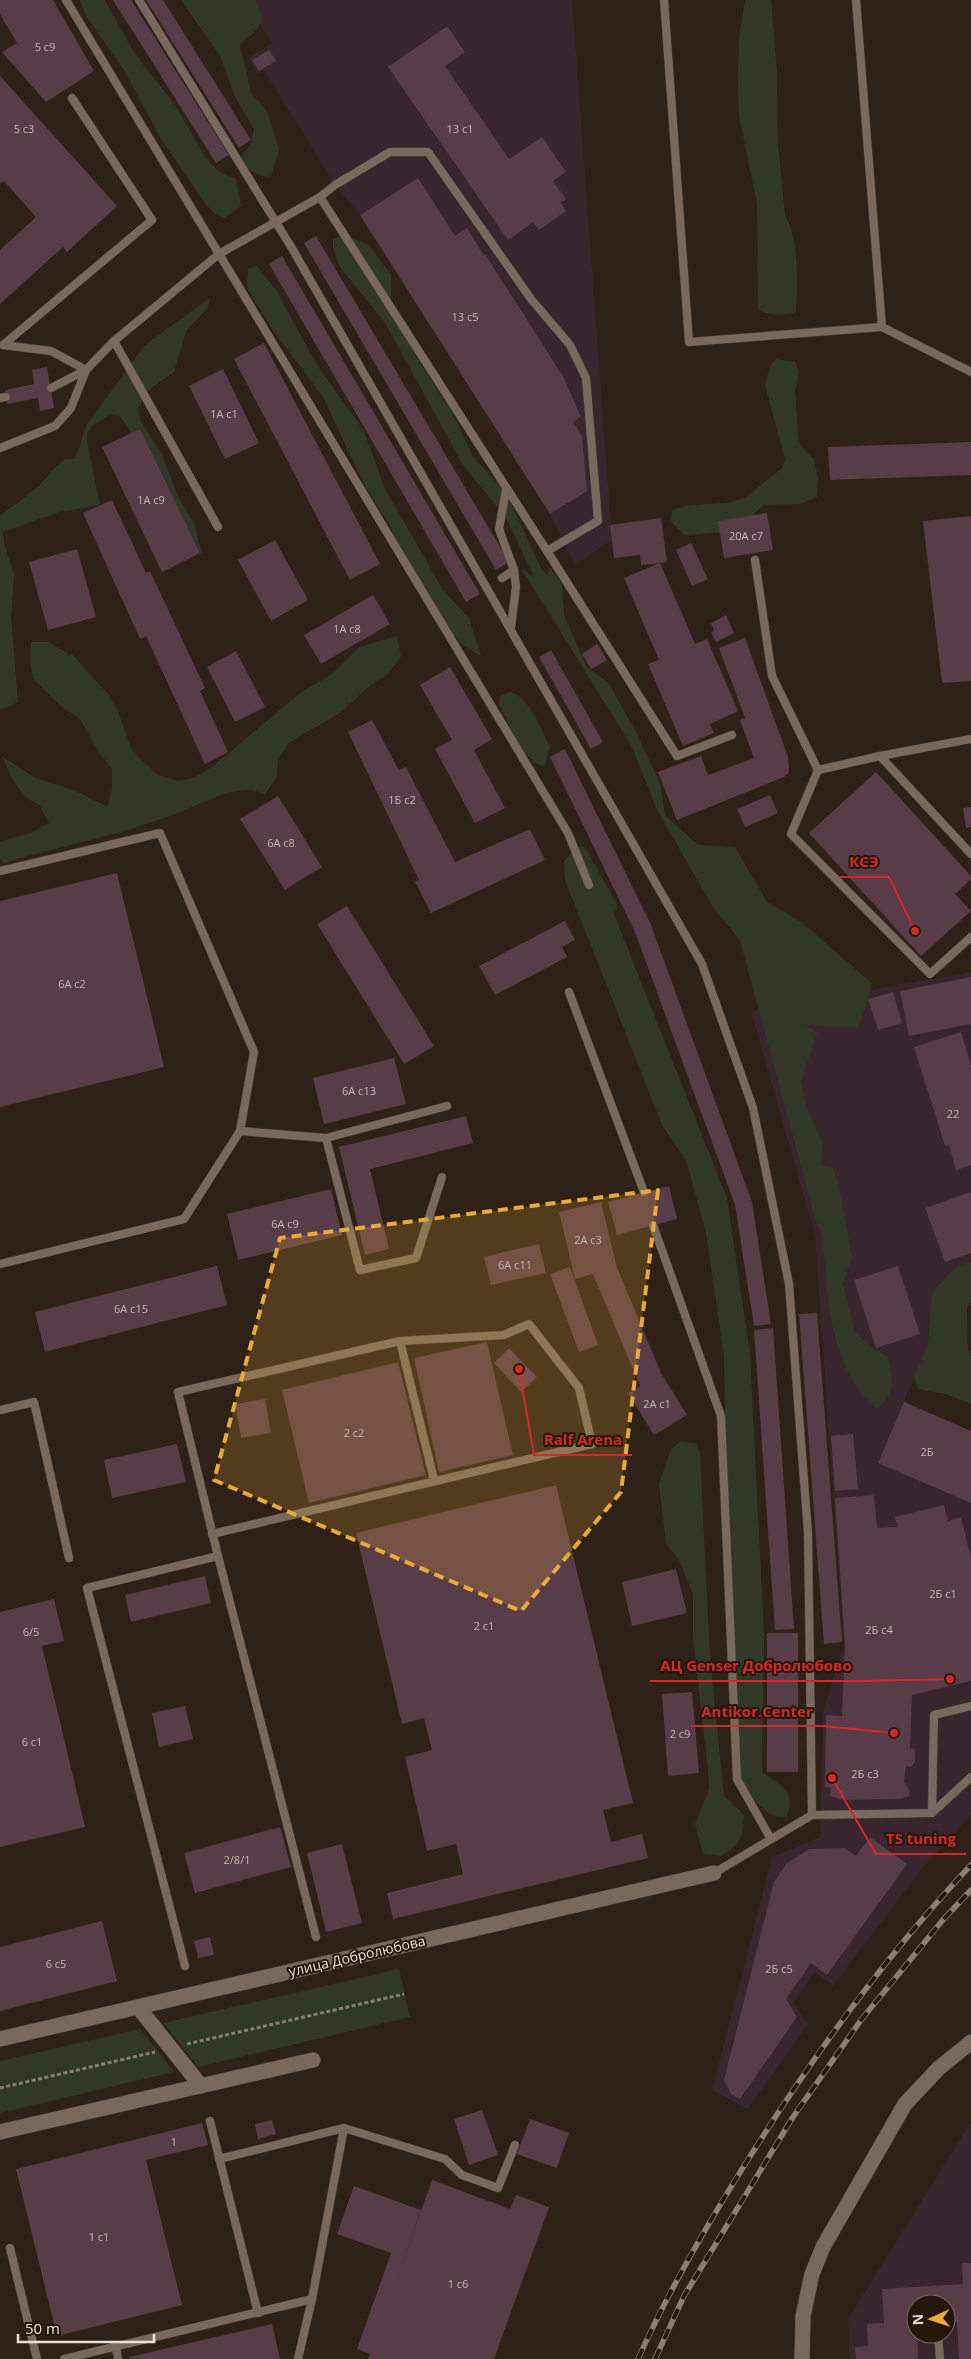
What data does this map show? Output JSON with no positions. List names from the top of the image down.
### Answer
{
  "streets": {
    "street": ["улица Добролюбова"]
  },
  "places": [
    "КСЭ",
    "Ralf Arena",
    "АЦ Genser Добролюбово",
    "Antikor.Center",
    "TS tuning"
  ],
  "house_numbers": [
    "5 с9",
    "5 с3",
    "13 с1",
    "13 с5",
    "1А с1",
    "1А с9",
    "20А с7",
    "1А с8",
    "1Б с2",
    "6А с8",
    "6А с2",
    "6А с13",
    "22",
    "6А с9",
    "2А с3",
    "6А с11",
    "6А с15",
    "2А с1",
    "2 с2",
    "2Б",
    "2Б с1",
    "2 с1",
    "2Б с4",
    "6/5",
    "2 с9",
    "6 с1",
    "2Б с3",
    "2/8/1",
    "6 с5",
    "2Б с5",
    "1",
    "1 с1",
    "1 с6"
  ],
  "scale_bar": "50 m",
  "north": "left"
}
